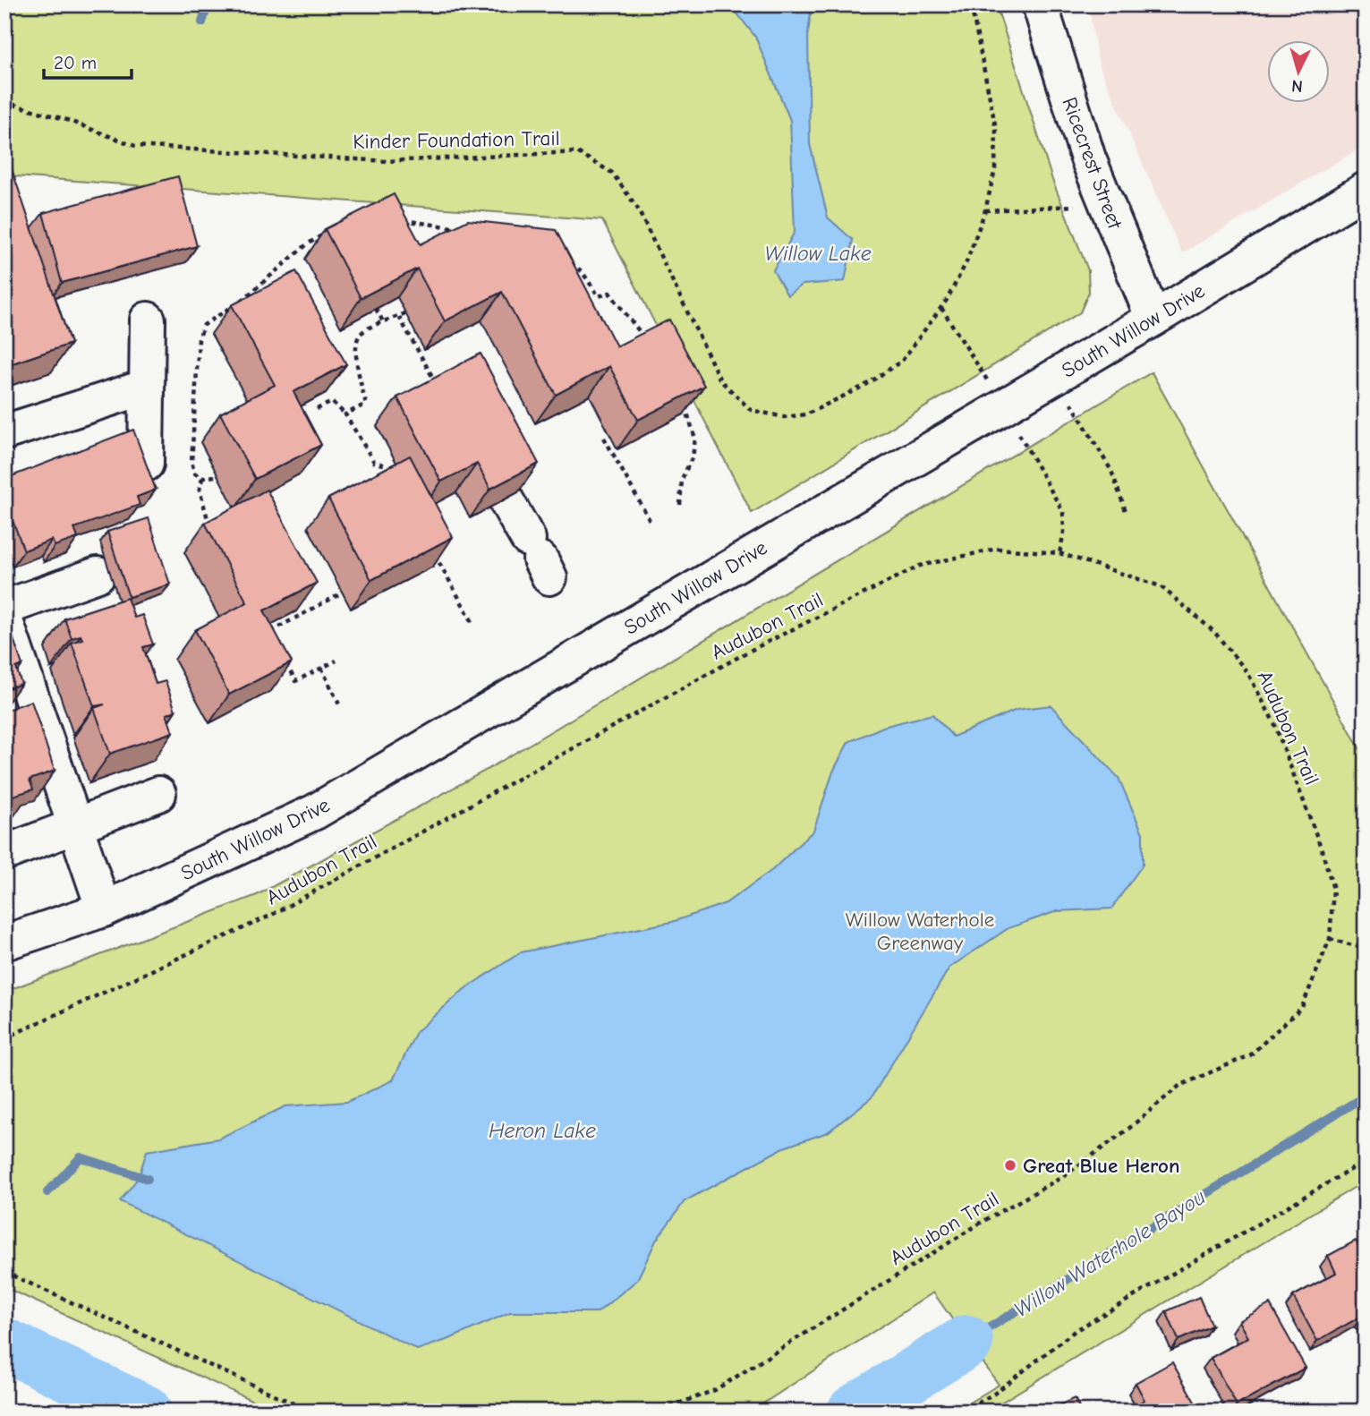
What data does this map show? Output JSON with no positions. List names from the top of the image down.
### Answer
{
  "streets": {
    "street": ["Ricecrest Street", "South Willow Drive"],
    "path": ["Kinder Foundation Trail", "Audubon Trail"]
  },
  "crossings": [
    ["Ricecrest Street", "South Willow Drive"]
  ],
  "water": ["Willow Lake", "Heron Lake", "Willow Waterhole Bayou"],
  "parks": ["Willow Waterhole Greenway"],
  "places": ["Great Blue Heron"],
  "scale_bar": "20 m",
  "north": "bottom"
}
